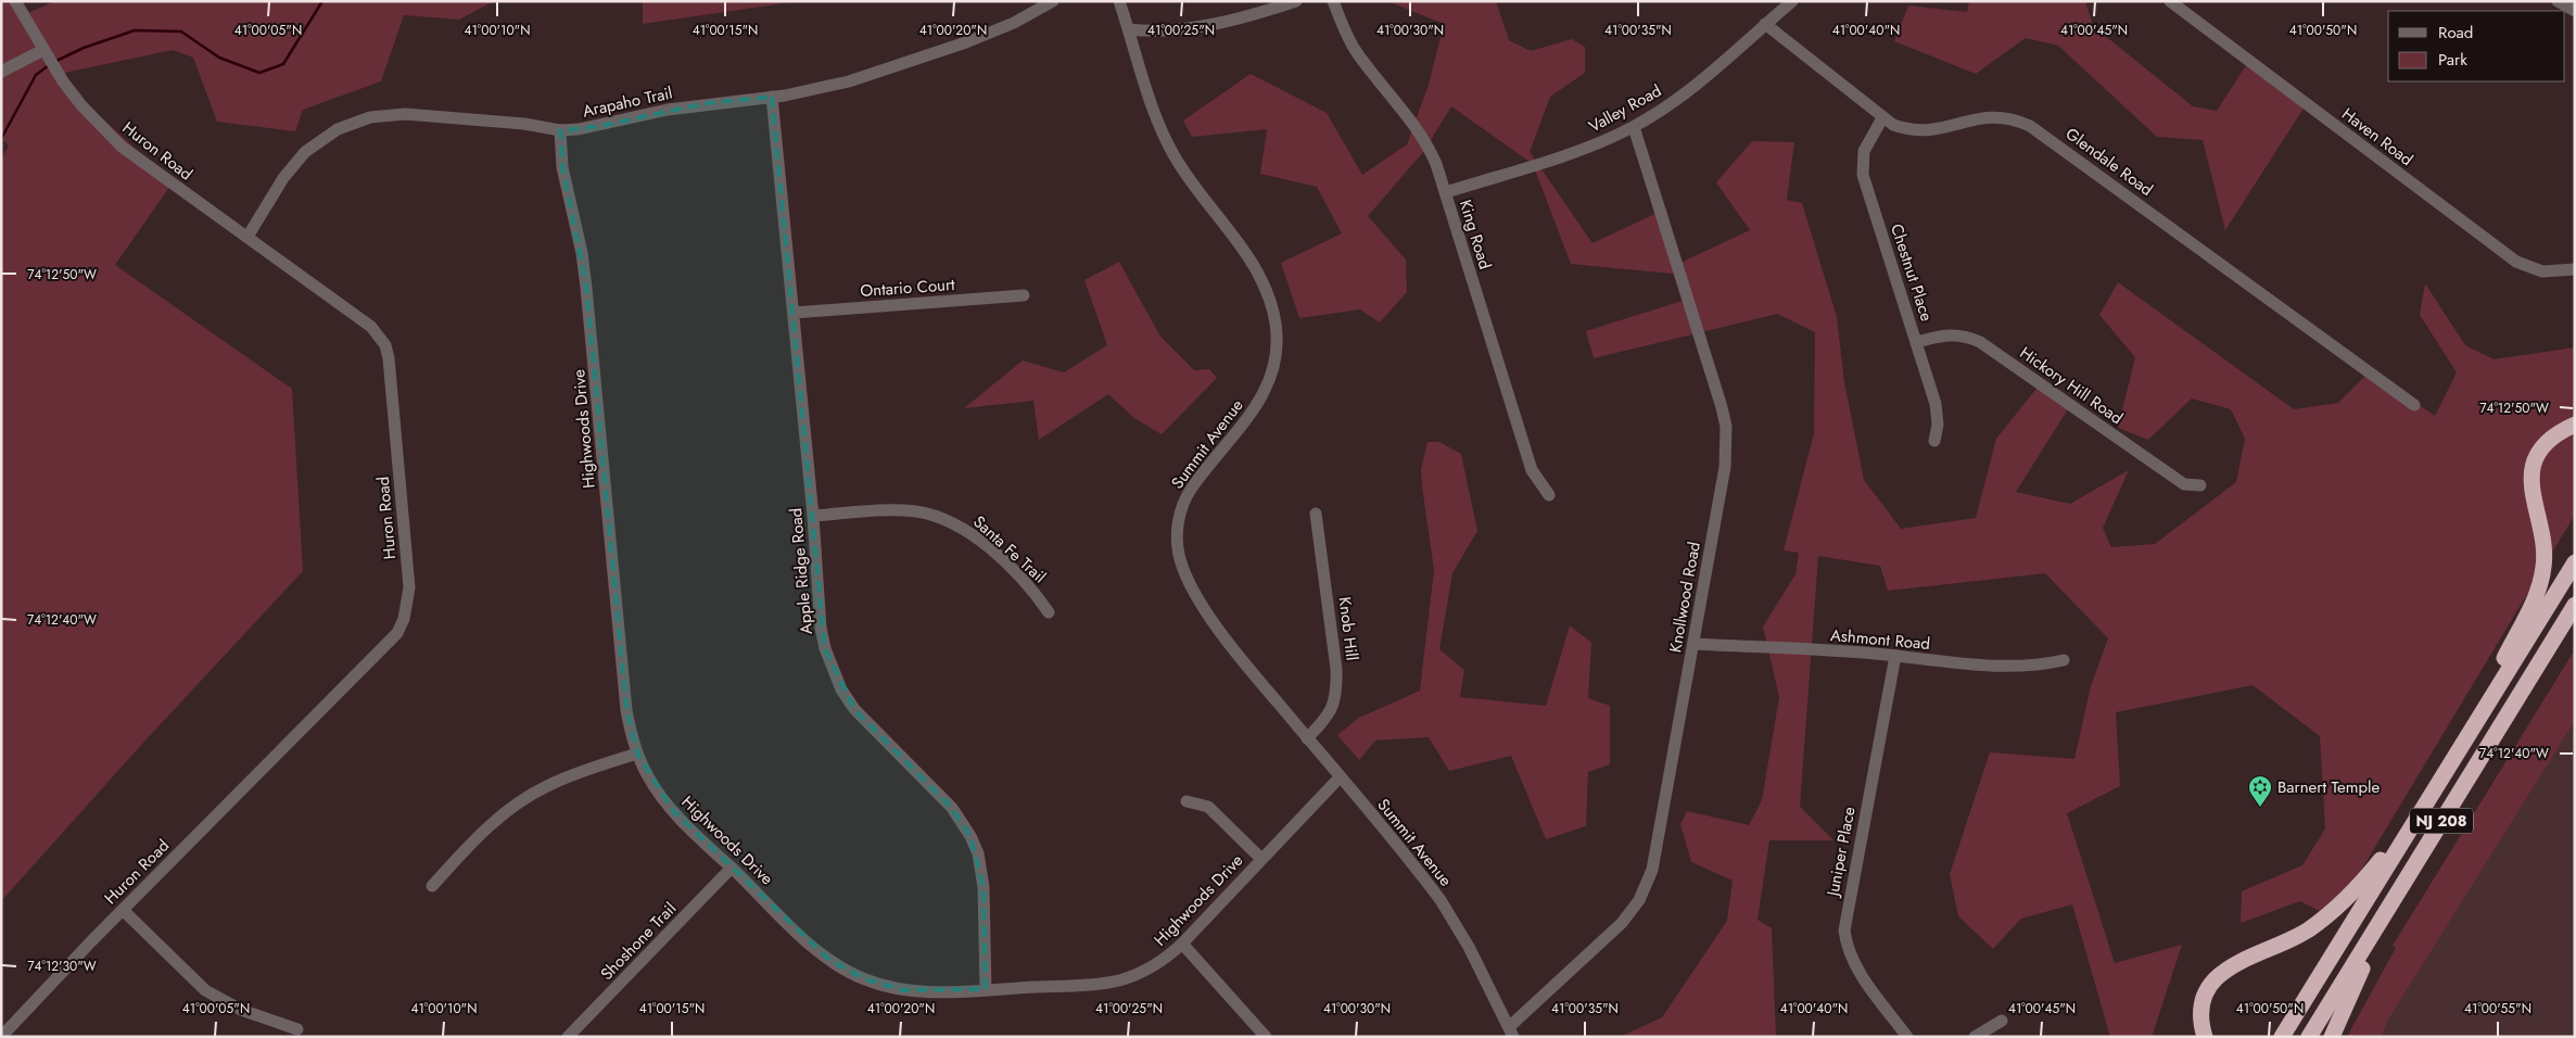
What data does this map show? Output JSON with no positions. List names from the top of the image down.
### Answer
{
  "streets": {
    "highway": ["NJ 208"],
    "street": [
      "Arapaho Trail",
      "Valley Road",
      "Haven Road",
      "Huron Road",
      "Glendale Road",
      "King Road",
      "Chestnut Place",
      "Ontario Court",
      "Hickory Hill Road",
      "Highwoods Drive",
      "Summit Avenue",
      "Santa Fe Trail",
      "Apple Ridge Road",
      "Knollwood Road",
      "Knob Hill",
      "Ashmont Road",
      "Juniper Place",
      "Shoshone Trail"
    ]
  },
  "crossings": [
    ["Arapaho Trail", "Huron Road"],
    ["Arapaho Trail", "Highwoods Drive"],
    ["Arapaho Trail", "Apple Ridge Road"],
    ["Valley Road", "Glendale Road"],
    ["Valley Road", "King Road"],
    ["Valley Road", "Knollwood Road"],
    ["Glendale Road", "Chestnut Place"],
    ["Chestnut Place", "Hickory Hill Road"],
    ["Ontario Court", "Apple Ridge Road"],
    ["Highwoods Drive", "Summit Avenue"],
    ["Highwoods Drive", "Apple Ridge Road"],
    ["Highwoods Drive", "Shoshone Trail"],
    ["Summit Avenue", "Knollwood Road"],
    ["Summit Avenue", "Knob Hill"],
    ["Santa Fe Trail", "Apple Ridge Road"],
    ["Knollwood Road", "Ashmont Road"],
    ["Ashmont Road", "Juniper Place"]
  ],
  "places": {
    "synagogue": ["Barnert Temple"]
  },
  "legend": ["Road", "Park"],
  "coordinates": [
    "41°00'05\"N",
    "41°00'10\"N",
    "41°00'15\"N",
    "41°00'20\"N",
    "41°00'25\"N",
    "41°00'30\"N",
    "41°00'35\"N",
    "41°00'40\"N",
    "41°00'45\"N",
    "41°00'50\"N",
    "74°12'50\"W",
    "74°12'40\"W",
    "74°12'30\"W",
    "41°00'55\"N"
  ]
}
